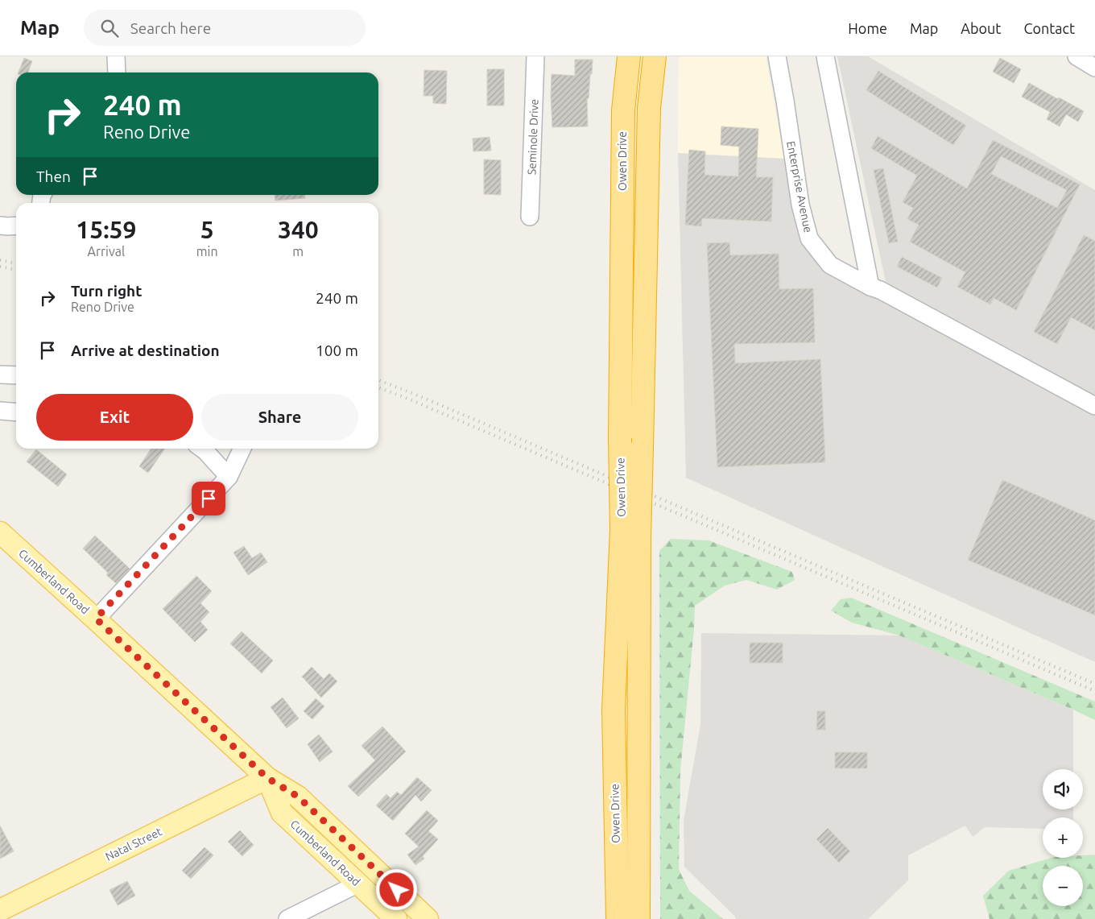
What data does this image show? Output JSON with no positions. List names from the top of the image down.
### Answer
{
  "streets": {
    "highway": ["Owen Drive"],
    "main road": ["Cumberland Road", "Natal Street"],
    "street": ["Seminole Drive", "Enterprise Avenue"]
  },
  "crossings": [
    ["Cumberland Road", "Natal Street"]
  ],
  "page": {
    "header": "Map",
    "search": "Search here",
    "nav": [
      "Home",
      "Map",
      "About",
      "Contact"
    ],
    "turn": ["240 m", "Reno Drive"],
    "then": "Then",
    "eta": [
      "15:59",
      "Arrival",
      "5",
      "min",
      "340",
      "m"
    ],
    "list": [
      {
        "name": "Turn right",
        "note": "Reno Drive",
        "value": "240 m"
      },
      {
        "name": "Arrive at destination",
        "value": "100 m"
      }
    ],
    "buttons": ["Exit", "Share"],
    "map_buttons": ["+", "−"]
  }
}
